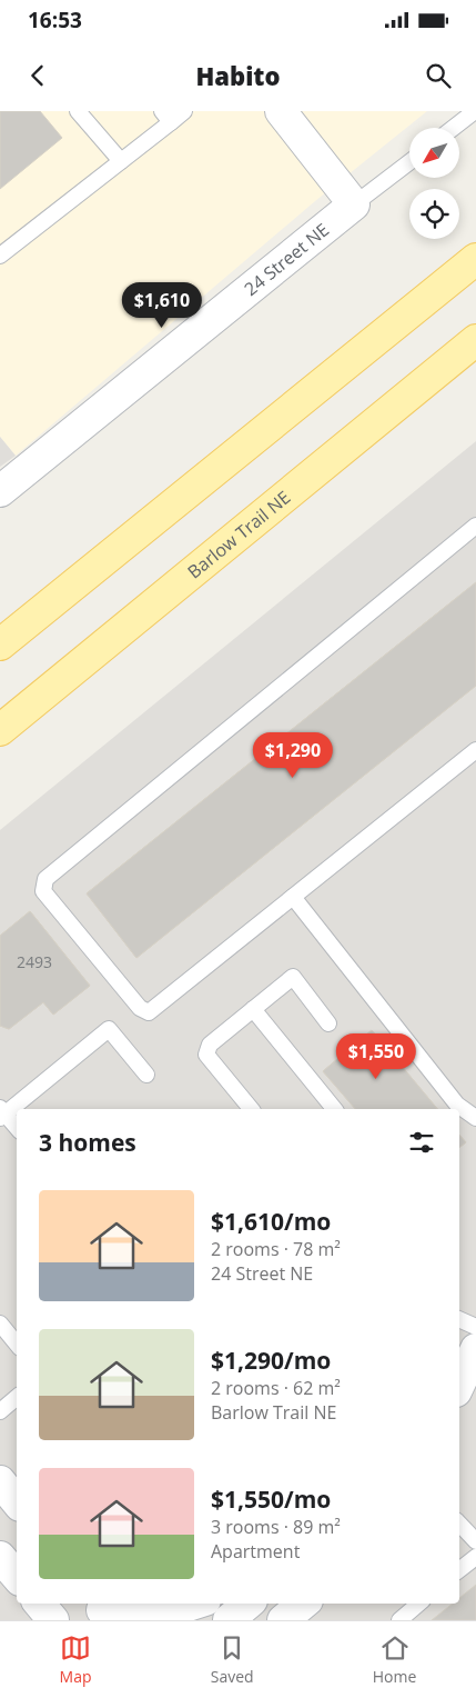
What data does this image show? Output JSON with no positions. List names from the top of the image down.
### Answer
{
  "streets": {
    "main road": ["Barlow Trail NE"],
    "street": ["24 Street NE"]
  },
  "house_numbers": ["2493"],
  "north": "bottom left",
  "page": {
    "status": "16:53",
    "header": "Habito",
    "price": ["$1,610", "$1,290", "$1,550"],
    "heading": "3 homes",
    "list": [
      {
        "name": "$1,610/mo",
        "note": "2 rooms · 78 m² · 24 Street NE"
      },
      {
        "name": "$1,290/mo",
        "note": "2 rooms · 62 m² · Barlow Trail NE"
      },
      {
        "name": "$1,550/mo",
        "note": "3 rooms · 89 m² · Apartment"
      }
    ],
    "tabs": ["Map", "Saved", "Home"]
  }
}
